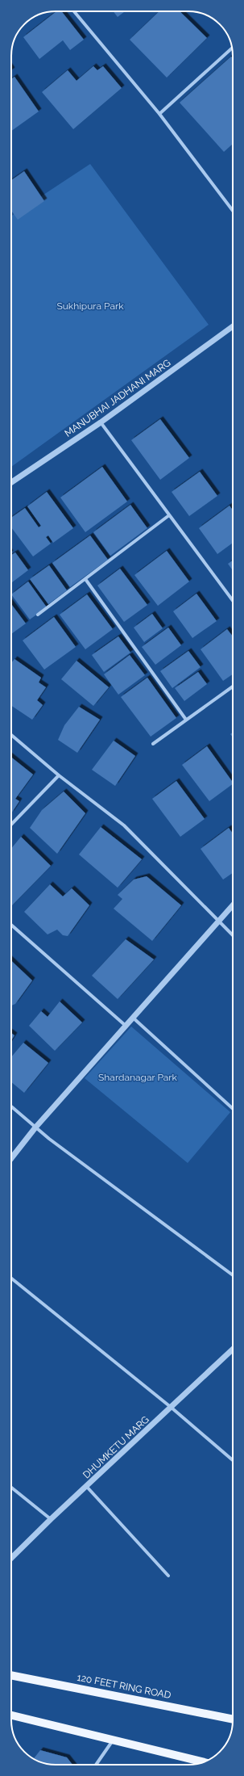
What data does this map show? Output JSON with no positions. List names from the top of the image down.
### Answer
{
  "streets": {
    "main road": ["120 FEET RING ROAD"],
    "street": ["MANUBHAI JADHANI MARG", "DHUMKETU MARG"]
  },
  "parks": ["Sukhipura Park", "Shardanagar Park"]
}
